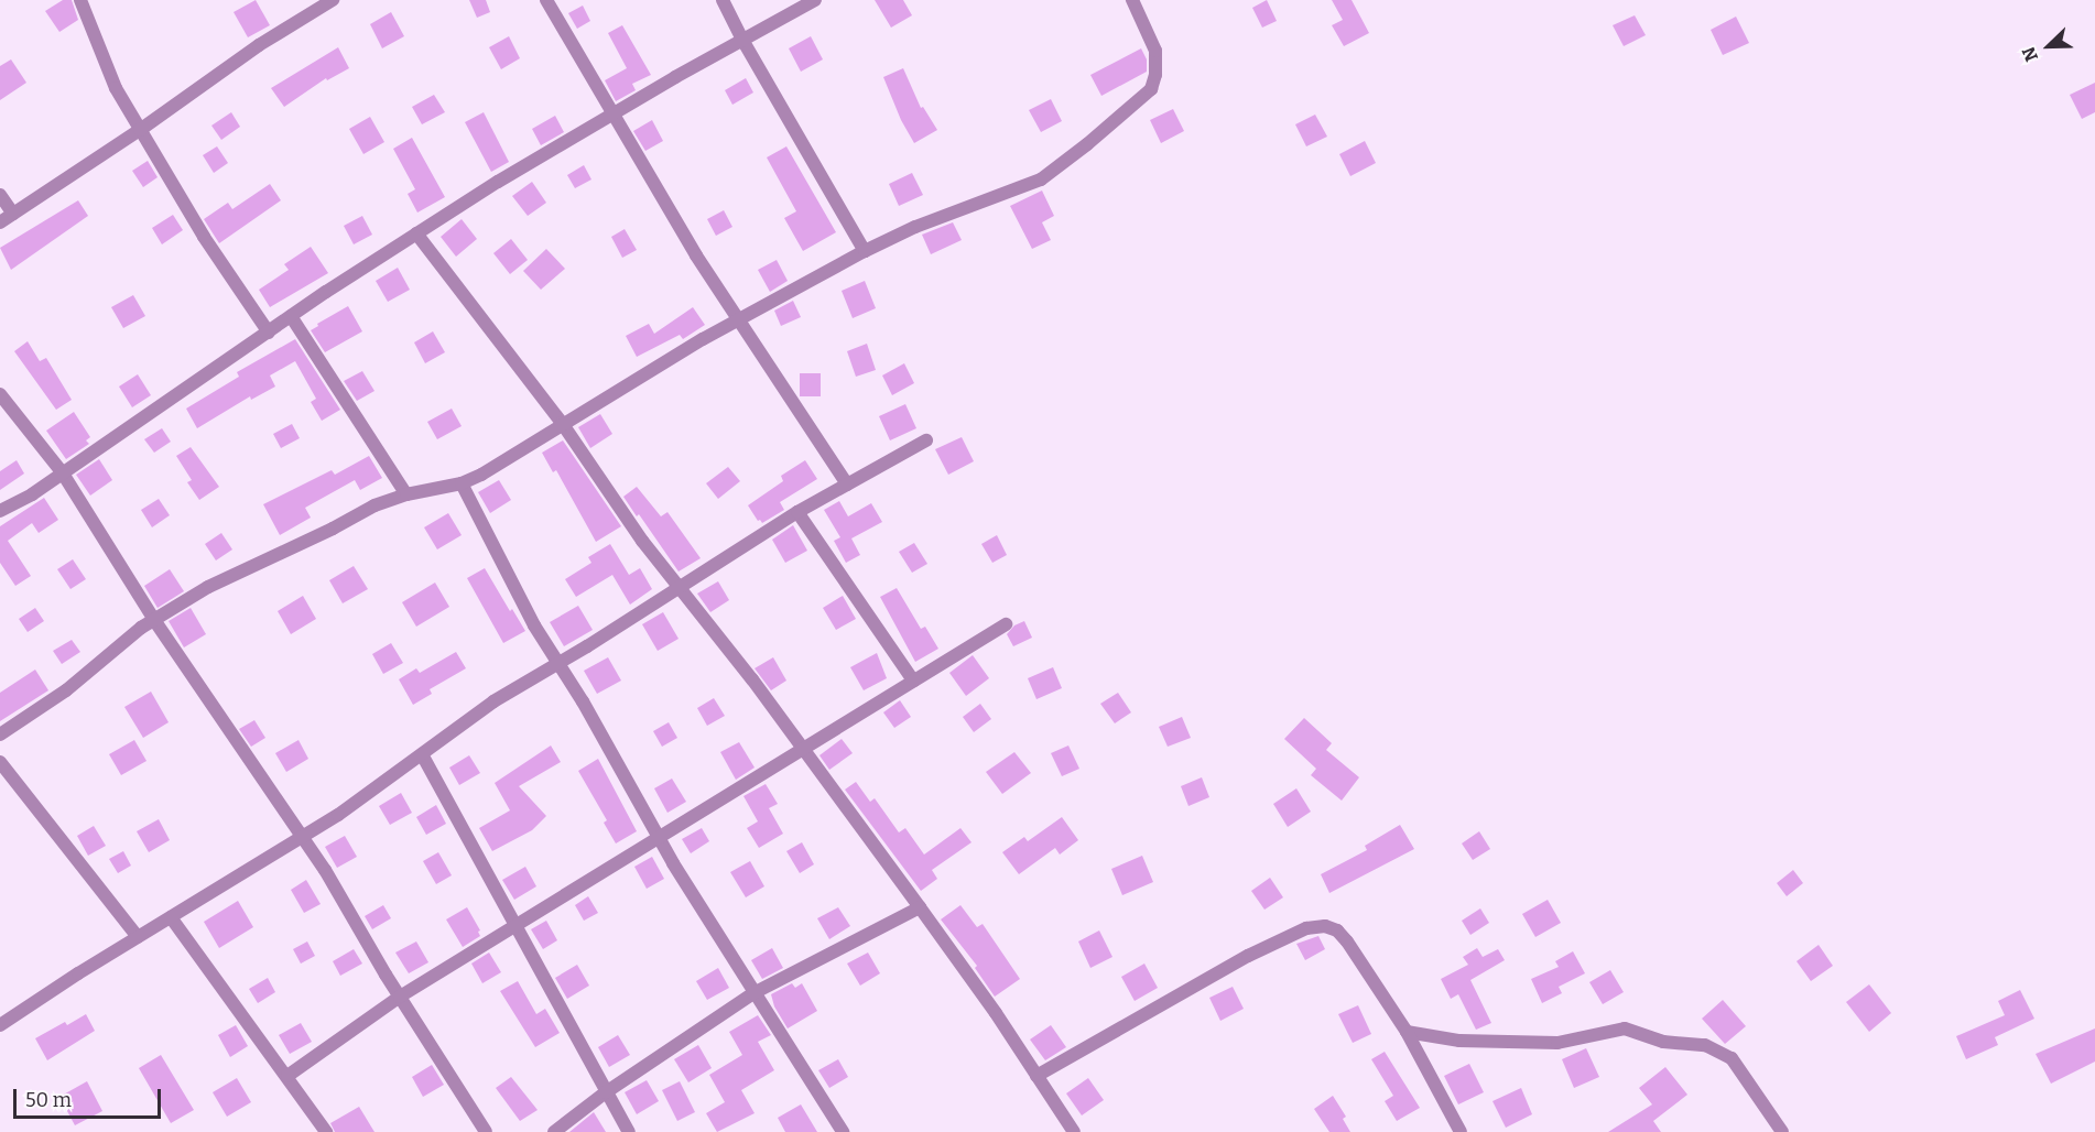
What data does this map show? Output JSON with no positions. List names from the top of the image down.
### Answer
{
  "scale_bar": "50 m",
  "north": "bottom left"
}
